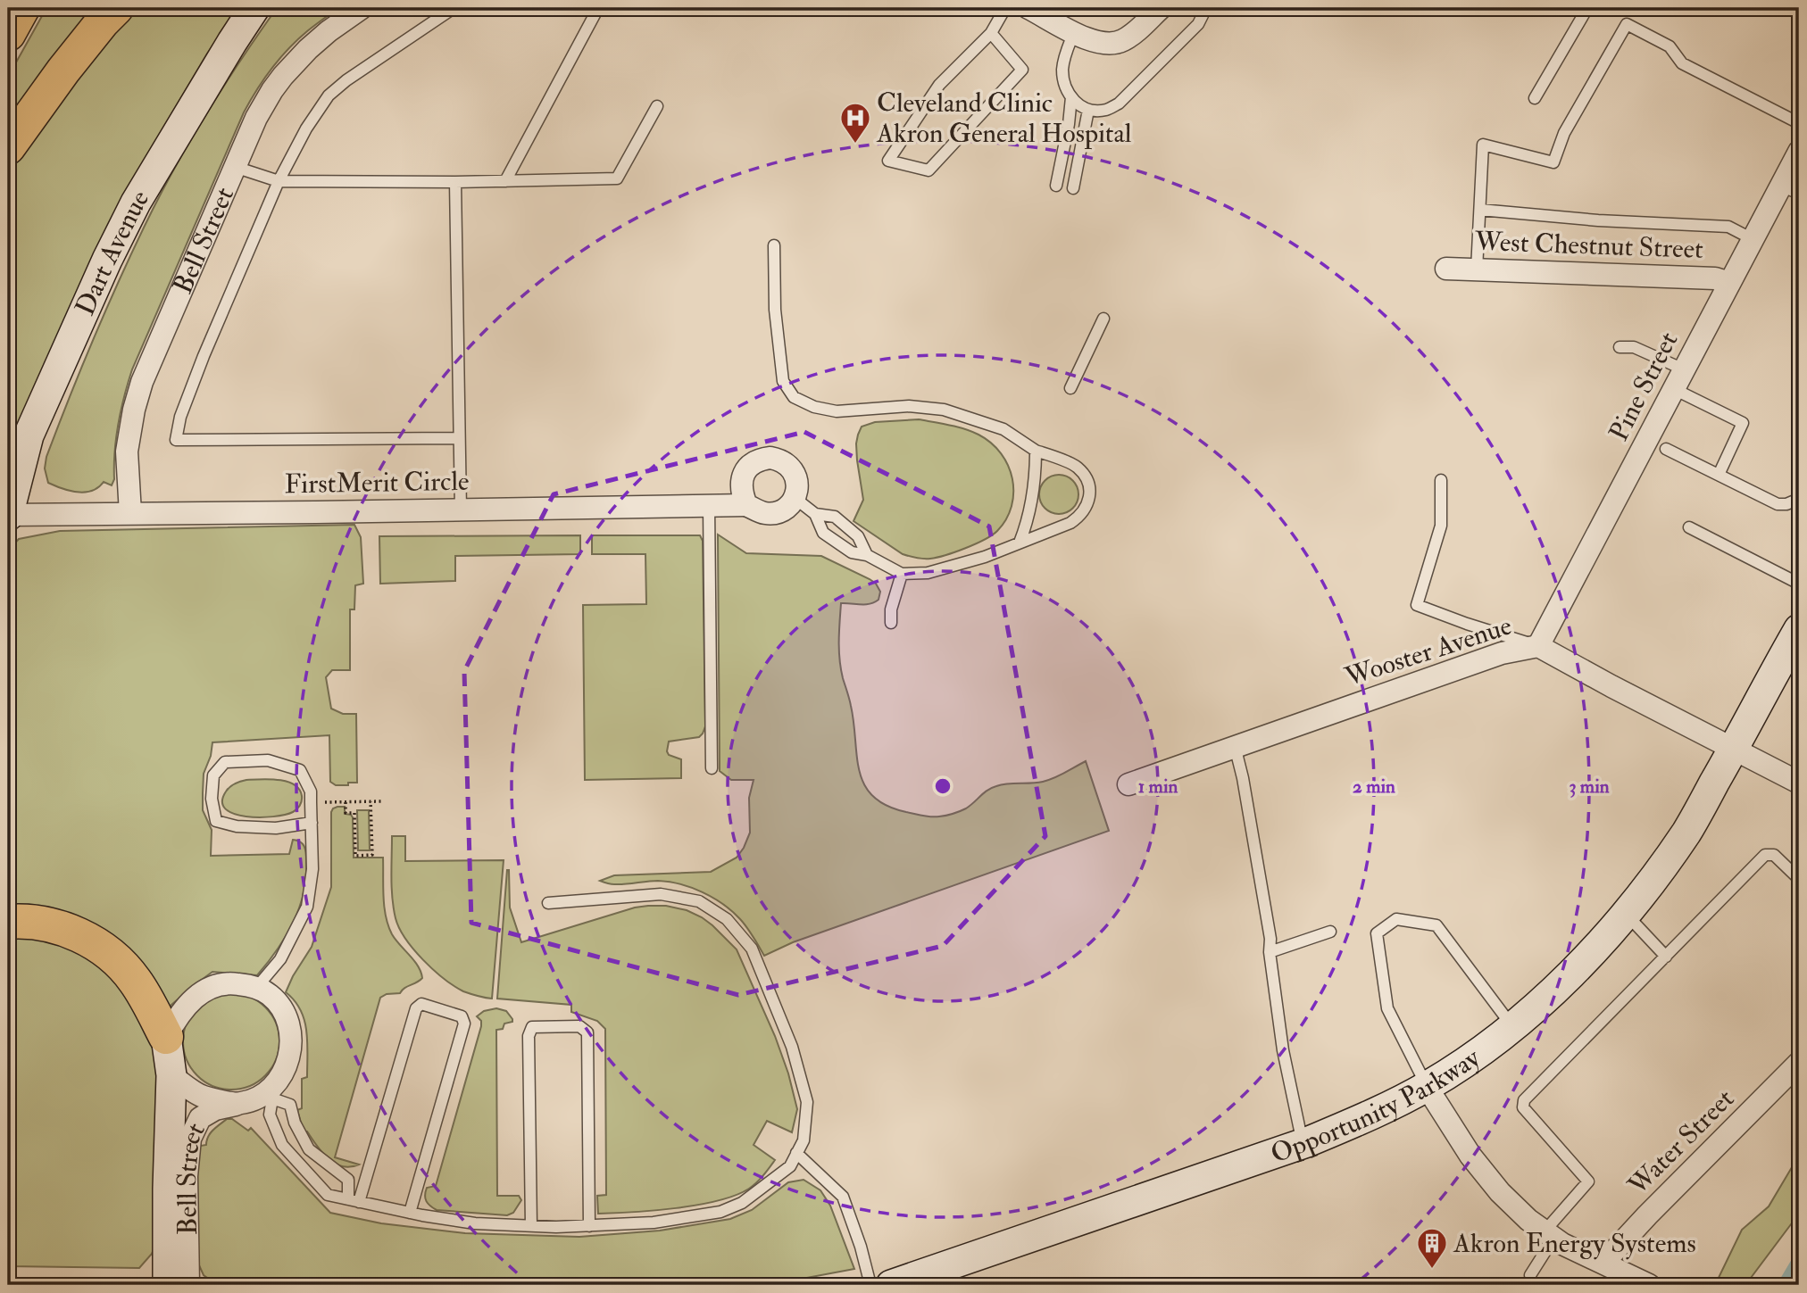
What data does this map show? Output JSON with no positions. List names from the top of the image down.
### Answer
{
  "streets": {
    "main road": ["Bell Street", "Dart Avenue", "Opportunity Parkway"],
    "street": [
      "West Chestnut Street",
      "Pine Street",
      "FirstMerit Circle",
      "Wooster Avenue",
      "Water Street"
    ]
  },
  "crossings": [
    ["Bell Street", "FirstMerit Circle"],
    ["West Chestnut Street", "Pine Street"],
    ["Dart Avenue", "FirstMerit Circle"],
    ["Pine Street", "Wooster Avenue"],
    ["Wooster Avenue", "Opportunity Parkway"]
  ],
  "places": {
    "hospital": ["Cleveland Clinic Akron General Hospital"],
    "building": ["Akron Energy Systems"]
  },
  "rings": ["1 min", "2 min", "3 min"]
}
